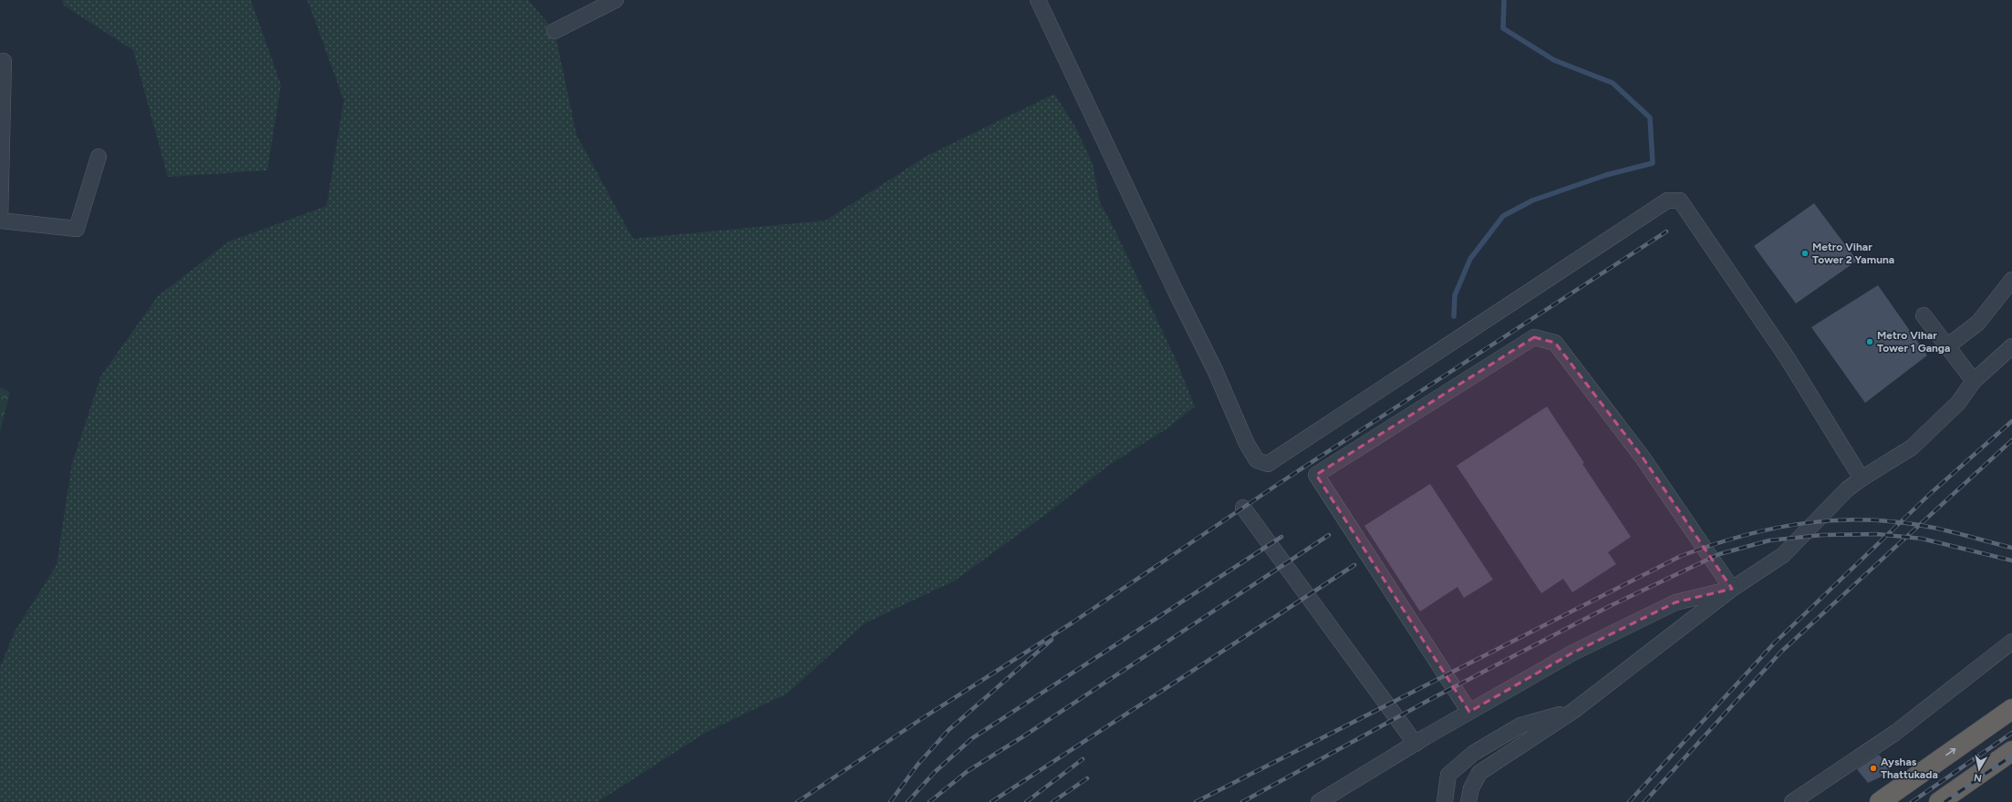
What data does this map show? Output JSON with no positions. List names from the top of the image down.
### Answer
{
  "places": ["Metro Vihar Tower 2 Yamuna", "Metro Vihar Tower 1 Ganga", "Ayshas Thattukada"],
  "north": "bottom"
}
